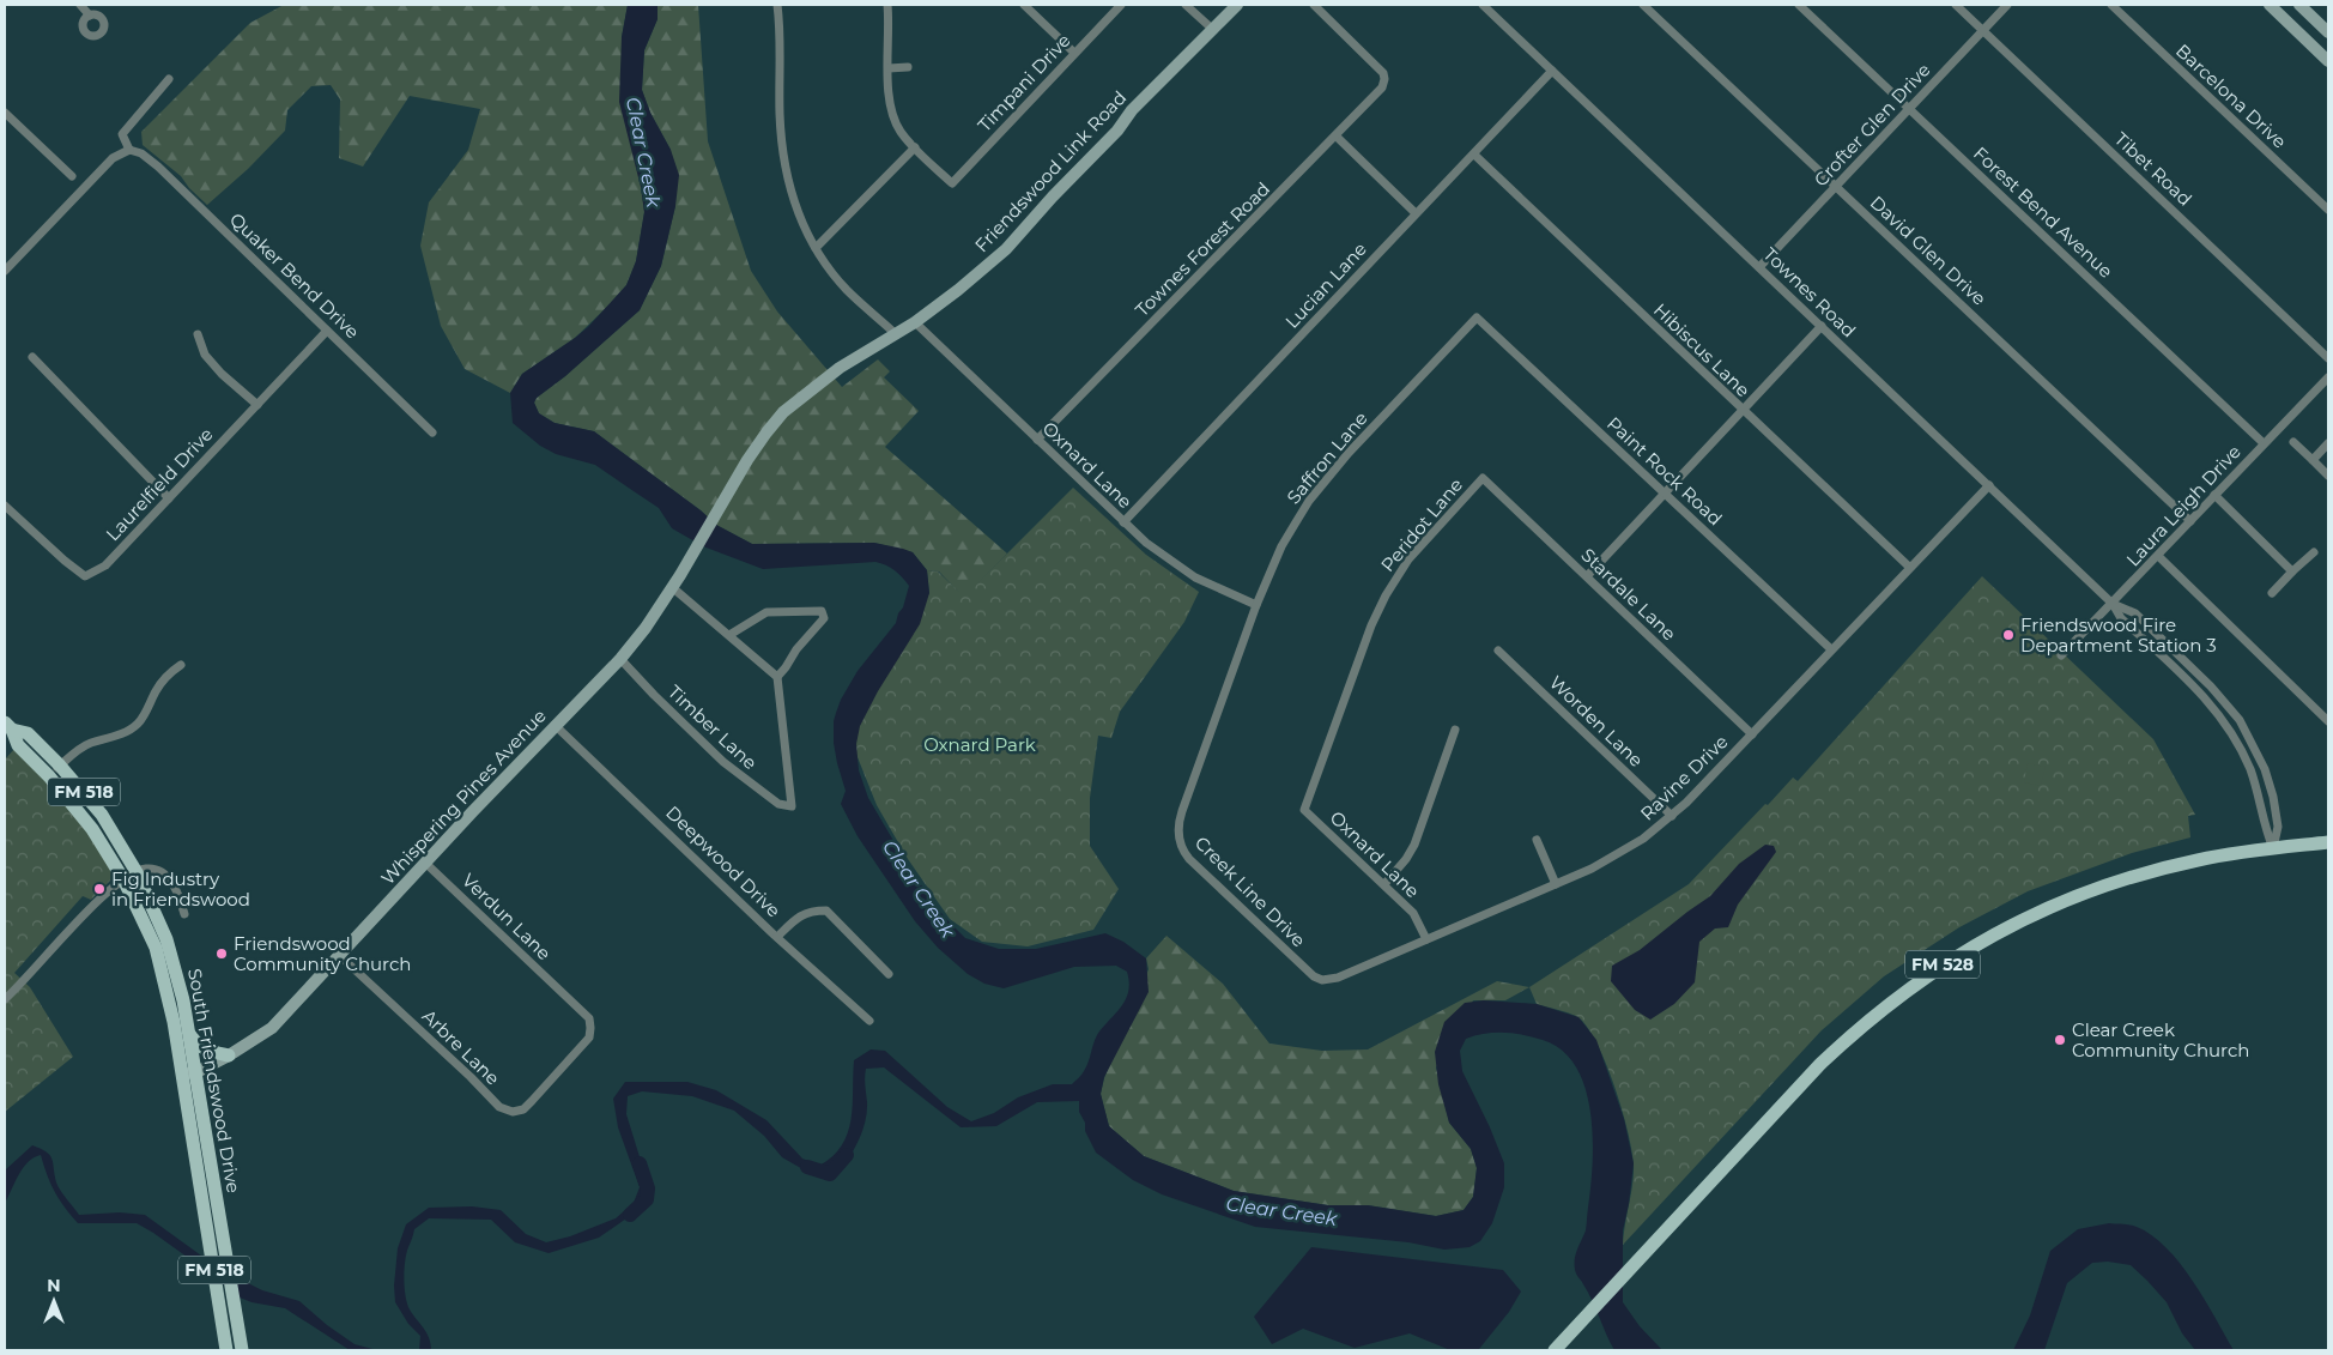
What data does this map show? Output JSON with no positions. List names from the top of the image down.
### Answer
{
  "streets": {
    "main road": [
      "Friendswood Link Road",
      "FM 518",
      "Whispering Pines Avenue",
      "FM 528",
      "South Friendswood Drive"
    ],
    "street": [
      "Timpani Drive",
      "Barcelona Drive",
      "Crofter Glen Drive",
      "Tibet Road",
      "Forest Bend Avenue",
      "Townes Forest Road",
      "David Glen Drive",
      "Quaker Bend Drive",
      "Lucian Lane",
      "Townes Road",
      "Hibiscus Lane",
      "Saffron Lane",
      "Oxnard Lane",
      "Paint Rock Road",
      "Laurelfield Drive",
      "Laura Leigh Drive",
      "Peridot Lane",
      "Stardale Lane",
      "Worden Lane",
      "Timber Lane",
      "Ravine Drive",
      "Deepwood Drive",
      "Creek Line Drive",
      "Verdun Lane",
      "Arbre Lane"
    ]
  },
  "crossings": [
    ["Crofter Glen Drive", "Tibet Road"],
    ["Crofter Glen Drive", "Forest Bend Avenue"],
    ["Crofter Glen Drive", "David Glen Drive"],
    ["Crofter Glen Drive", "Townes Road"],
    ["Friendswood Link Road", "Oxnard Lane"],
    ["Friendswood Link Road", "Whispering Pines Avenue"],
    ["Forest Bend Avenue", "Laura Leigh Drive"],
    ["Townes Forest Road", "Oxnard Lane"],
    ["David Glen Drive", "Laura Leigh Drive"],
    ["Quaker Bend Drive", "Laurelfield Drive"],
    ["Lucian Lane", "Townes Road"],
    ["Lucian Lane", "Hibiscus Lane"],
    ["Lucian Lane", "Oxnard Lane"],
    ["Townes Road", "Laura Leigh Drive"],
    ["Townes Road", "Ravine Drive"],
    ["Townes Road", "FM 528"],
    ["Hibiscus Lane", "Ravine Drive"],
    ["Saffron Lane", "Oxnard Lane"],
    ["Saffron Lane", "Paint Rock Road"],
    ["Saffron Lane", "Creek Line Drive"],
    ["Oxnard Lane", "Peridot Lane"],
    ["Oxnard Lane", "Ravine Drive"],
    ["Paint Rock Road", "Ravine Drive"],
    ["Peridot Lane", "Stardale Lane"],
    ["Stardale Lane", "Ravine Drive"],
    ["Worden Lane", "Ravine Drive"],
    ["Timber Lane", "Whispering Pines Avenue"],
    ["Ravine Drive", "Creek Line Drive"],
    ["Whispering Pines Avenue", "Deepwood Drive"],
    ["Whispering Pines Avenue", "Verdun Lane"],
    ["Whispering Pines Avenue", "Arbre Lane"],
    ["Whispering Pines Avenue", "South Friendswood Drive"],
    ["Verdun Lane", "Arbre Lane"]
  ],
  "water": ["Clear Creek"],
  "parks": ["Oxnard Park"],
  "places": [
    "Friendswood Fire Department Station 3",
    "Fig Industry in Friendswood",
    "Friendswood Community Church",
    "Clear Creek Community Church"
  ],
  "north": "top"
}
